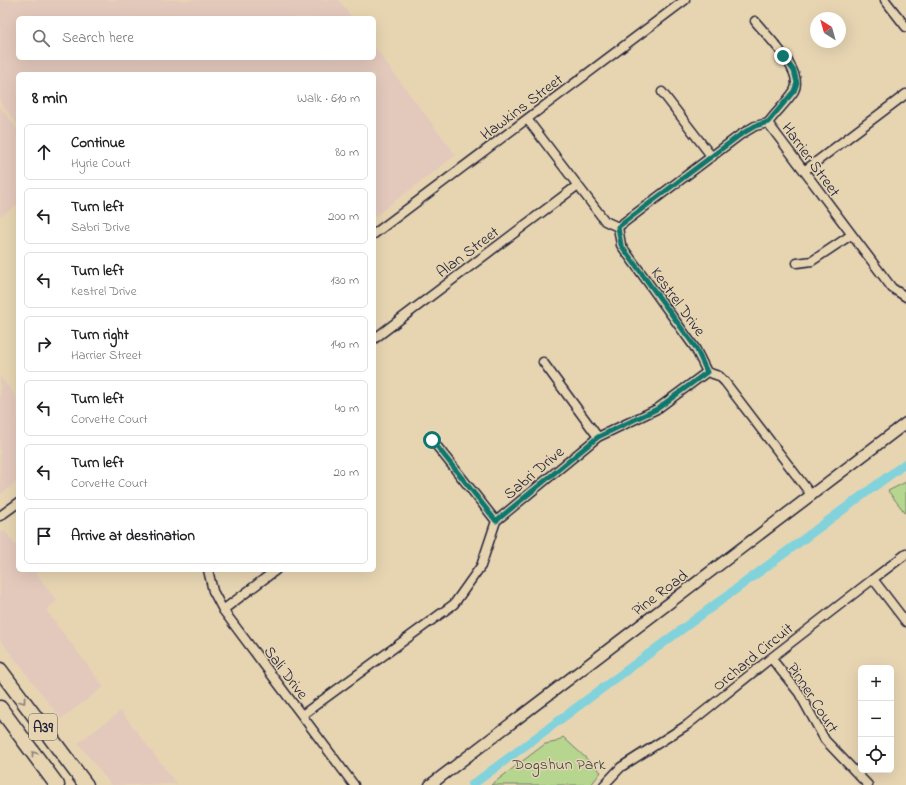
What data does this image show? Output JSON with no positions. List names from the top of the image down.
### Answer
{
  "streets": {
    "highway": ["A39"],
    "street": [
      "Hawkins Street",
      "Harrier Street",
      "Alan Street",
      "Kestrel Drive",
      "Sabri Drive",
      "Pine Road",
      "Orchard Circuit",
      "Sali Drive",
      "Pinner Court"
    ]
  },
  "crossings": [
    ["Harrier Street", "Kestrel Drive"],
    ["Kestrel Drive", "Sabri Drive"],
    ["Orchard Circuit", "Pinner Court"]
  ],
  "parks": ["Dogshun Park"],
  "north": "top left",
  "page": {
    "search": "Search here",
    "heading": ["8 min", "Walk · 610 m"],
    "list": [
      ["Continue", "Hyrie Court", "80 m"],
      ["Turn left", "Sabri Drive", "200 m"],
      ["Turn left", "Kestrel Drive", "130 m"],
      ["Turn right", "Harrier Street", "140 m"],
      ["Turn left", "Corvette Court", "40 m"],
      ["Turn left", "Corvette Court", "20 m"],
      "Arrive at destination"
    ],
    "map_buttons": ["+", "−"]
  }
}
